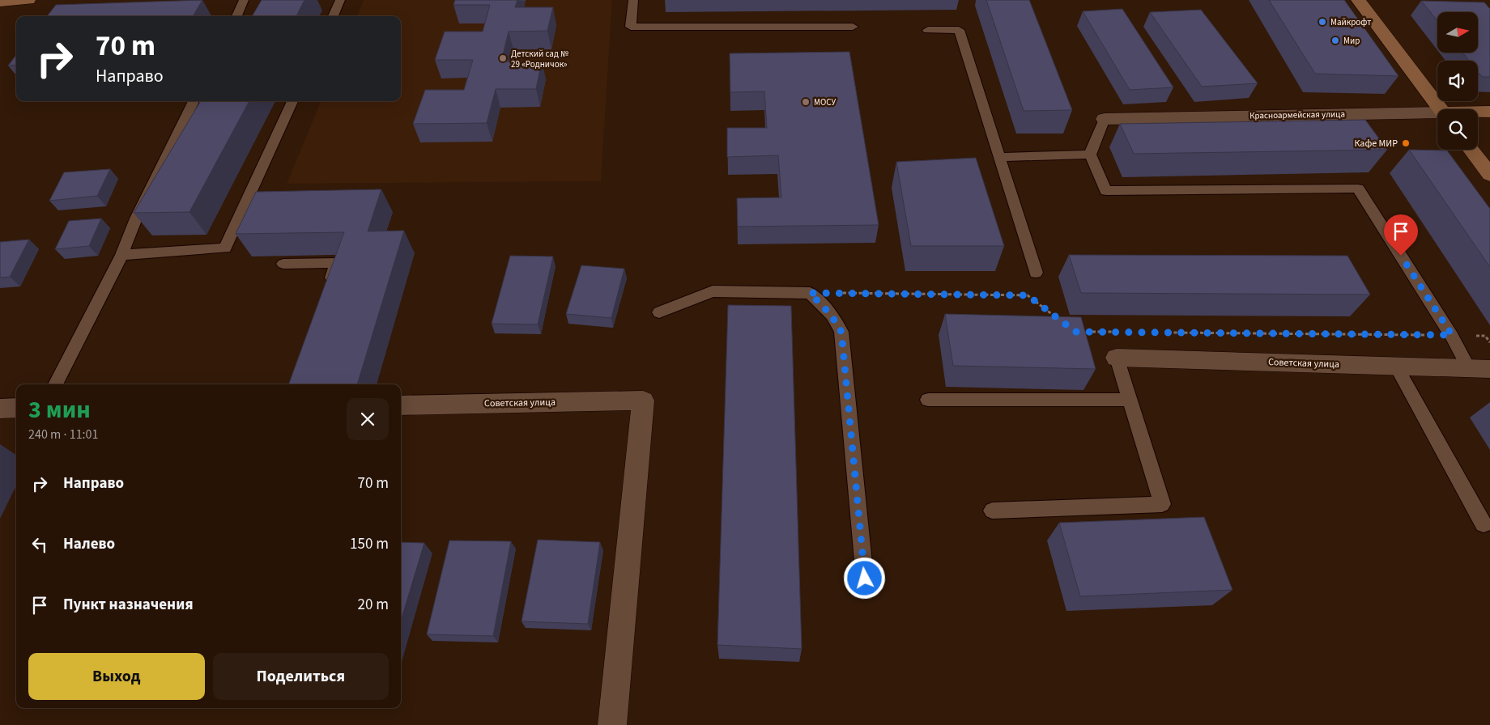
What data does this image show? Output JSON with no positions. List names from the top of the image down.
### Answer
{
  "streets": {
    "street": ["Красноармейская улица", "Советская улица"]
  },
  "places": [
    "Майкрофт",
    "Мир",
    "Детский сад № 29 «Родничок»",
    "МОСУ",
    "Кафе МИР"
  ],
  "north": "right",
  "page": {
    "turn": ["70 m", "Направо"],
    "heading": ["3 мин", "240 m · 11:01"],
    "list": [
      {
        "name": "Направо",
        "value": "70 m"
      },
      {
        "name": "Налево",
        "value": "150 m"
      },
      {
        "name": "Пункт назначения",
        "value": "20 m"
      }
    ],
    "buttons": ["Выход", "Поделиться"]
  }
}
